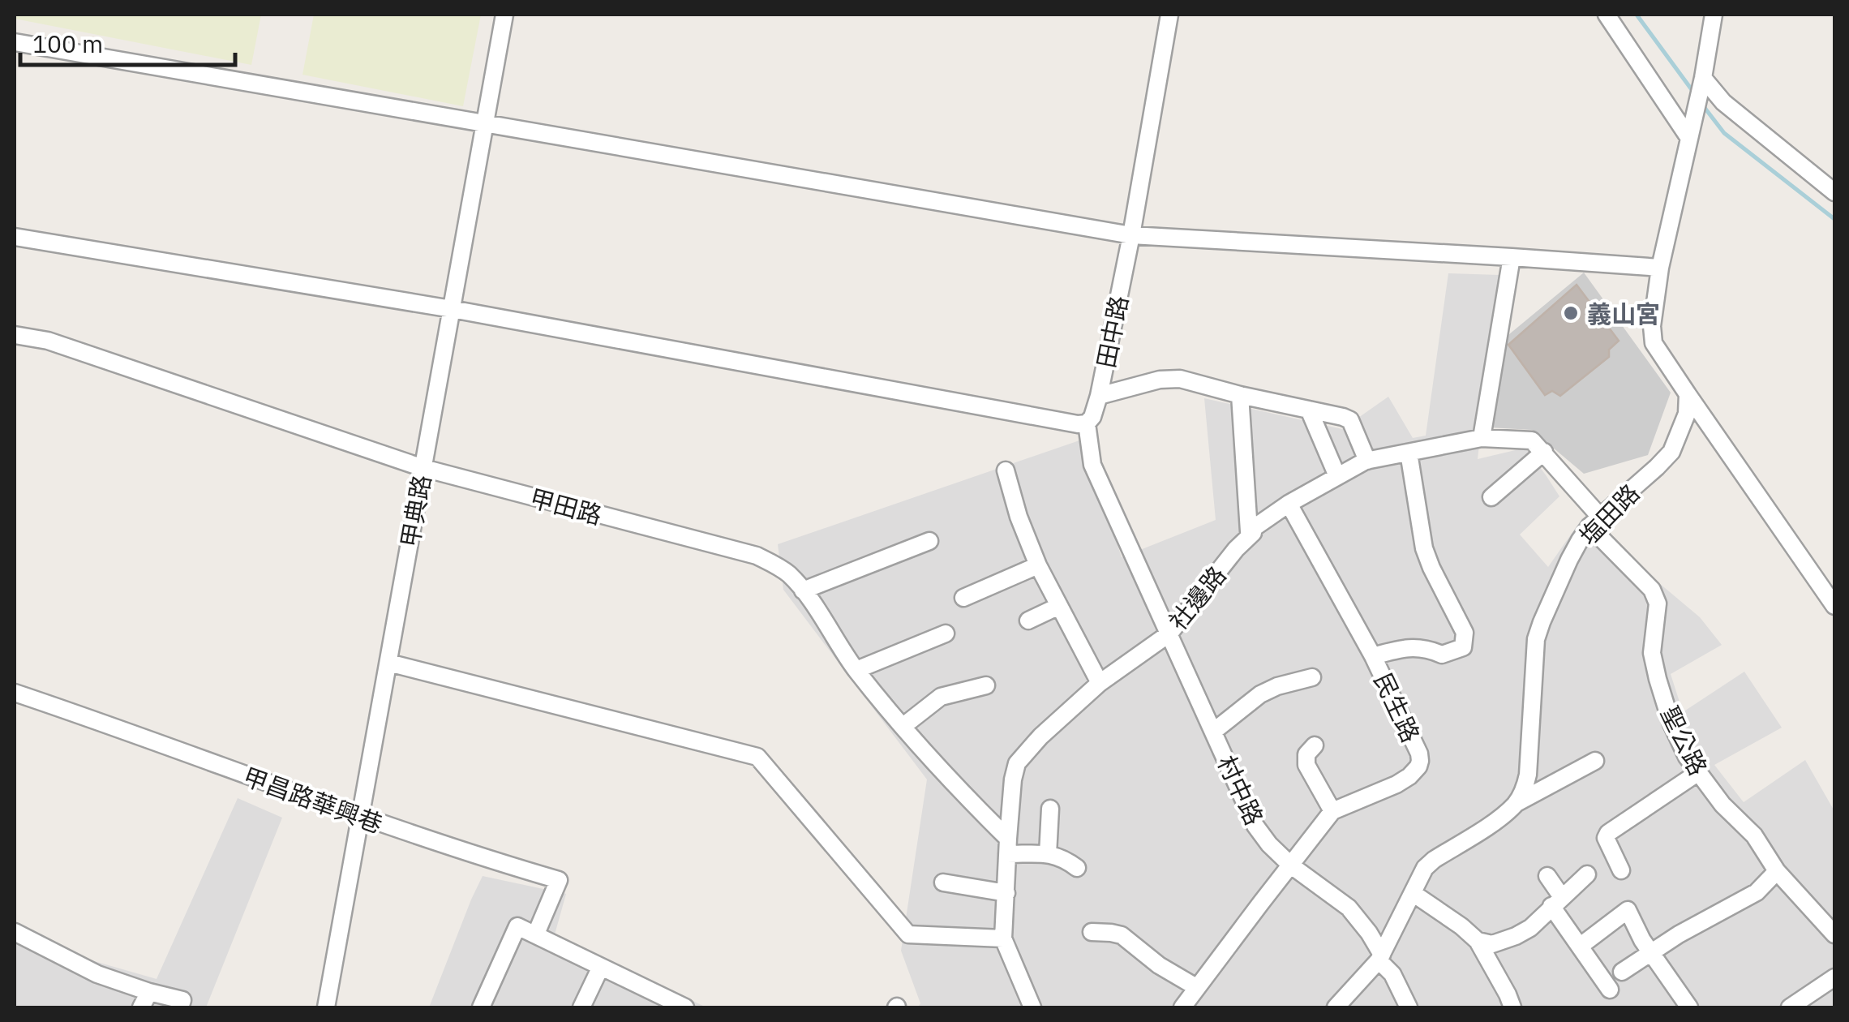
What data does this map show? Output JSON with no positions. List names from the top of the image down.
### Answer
{
  "streets": {
    "street": [
      "田中路",
      "甲田路",
      "甲典路",
      "塩田路",
      "社邊路",
      "民生路",
      "聖公路",
      "村中路",
      "甲昌路華興巷"
    ]
  },
  "crossings": [
    ["甲田路", "甲典路"],
    ["甲田路", "社邊路"],
    ["甲典路", "甲昌路華興巷"],
    ["塩田路", "社邊路"],
    ["塩田路", "聖公路"],
    ["社邊路", "民生路"],
    ["社邊路", "聖公路"],
    ["社邊路", "村中路"],
    ["民生路", "村中路"]
  ],
  "places": ["義山宮"],
  "scale_bar": "100 m"
}
